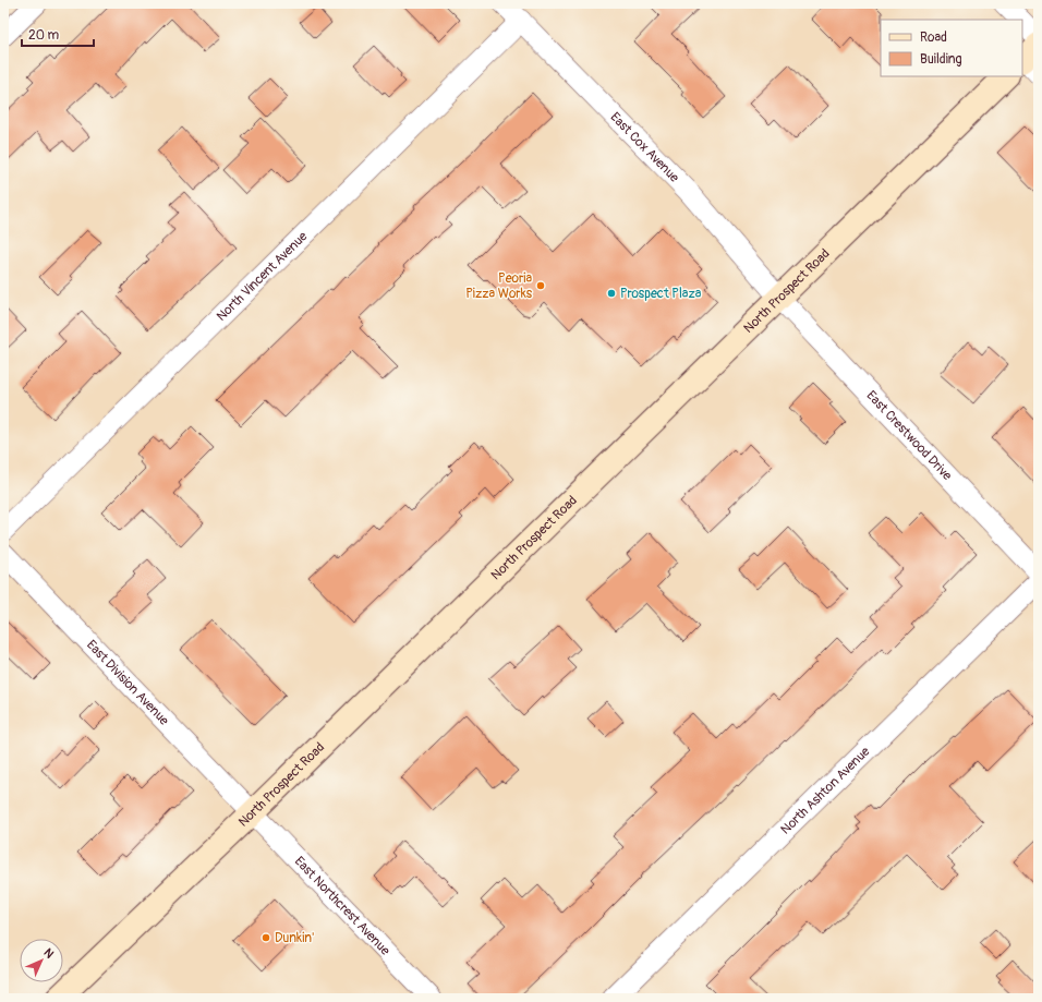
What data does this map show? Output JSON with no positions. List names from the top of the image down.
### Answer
{
  "streets": {
    "main road": ["North Prospect Road"],
    "street": [
      "East Cox Avenue",
      "North Vincent Avenue",
      "East Crestwood Drive",
      "East Division Avenue",
      "North Ashton Avenue",
      "East Northcrest Avenue"
    ]
  },
  "crossings": [
    ["East Cox Avenue", "North Vincent Avenue"],
    ["East Cox Avenue", "North Prospect Road"],
    ["East Cox Avenue", "East Crestwood Drive"],
    ["North Prospect Road", "East Crestwood Drive"],
    ["North Prospect Road", "East Division Avenue"],
    ["North Prospect Road", "East Northcrest Avenue"],
    ["East Division Avenue", "East Northcrest Avenue"]
  ],
  "places": ["Peoria Pizza Works", "Prospect Plaza", "Dunkin'"],
  "legend": ["Road", "Building"],
  "scale_bar": "20 m",
  "north": "top right"
}
